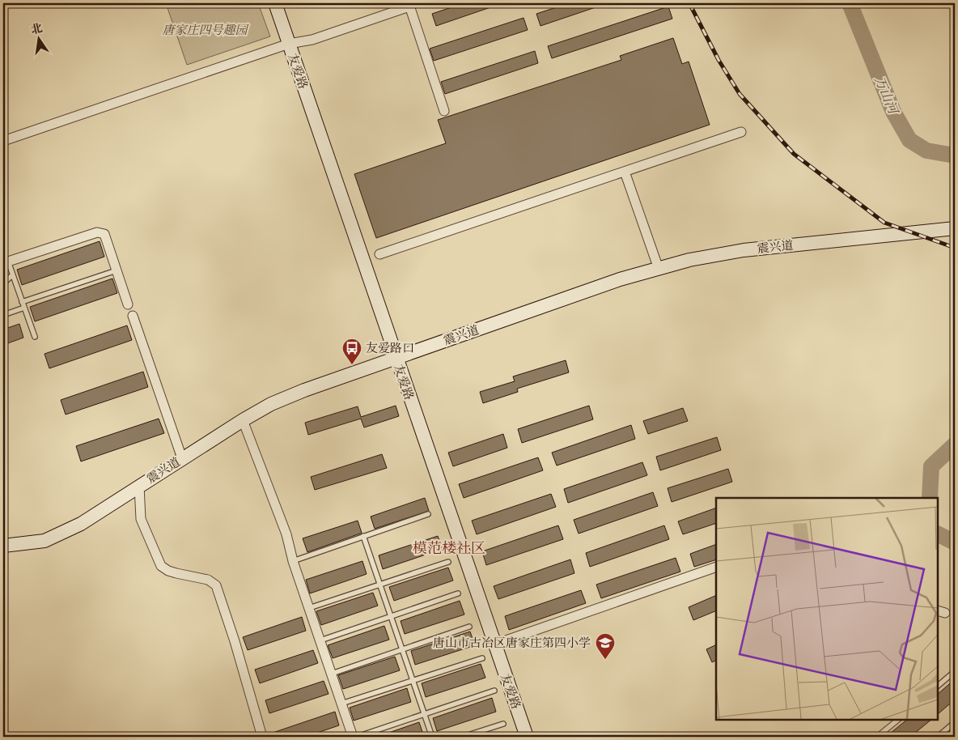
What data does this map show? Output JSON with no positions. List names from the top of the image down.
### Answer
{
  "streets": {
    "street": ["友爱路", "震兴道"]
  },
  "crossings": [
    ["友爱路", "震兴道"]
  ],
  "districts": ["模范楼社区"],
  "water": ["万山河"],
  "parks": ["唐家庄四号趣园"],
  "places": {
    "bus stop": ["友爱路口"],
    "school or university": ["唐山市古冶区唐家庄第四小学"]
  },
  "north": "top"
}
